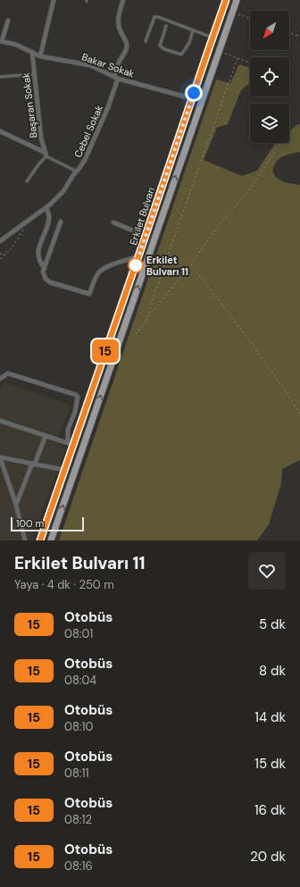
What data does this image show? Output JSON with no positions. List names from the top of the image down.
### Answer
{
  "streets": {
    "main road": ["Erkilet Bulvarı"],
    "street": ["Bakar Sokak", "Başaran Sokak", "Cebel Sokak"]
  },
  "crossings": [
    ["Bakar Sokak", "Başaran Sokak"],
    ["Bakar Sokak", "Cebel Sokak"],
    ["Bakar Sokak", "Erkilet Bulvarı"]
  ],
  "places": ["Erkilet Bulvarı 11"],
  "lines": ["bus line 15"],
  "scale_bar": "100 m",
  "north": "bottom left",
  "page": {
    "on_map": "15",
    "scale": "100 m",
    "heading": ["Erkilet Bulvarı 11", "Yaya · 4 dk · 250 m"],
    "list": [
      {
        "mark": "15",
        "name": "Otobüs",
        "note": "08:01",
        "value": "5 dk"
      },
      {
        "mark": "15",
        "name": "Otobüs",
        "note": "08:04",
        "value": "8 dk"
      },
      {
        "mark": "15",
        "name": "Otobüs",
        "note": "08:10",
        "value": "14 dk"
      },
      {
        "mark": "15",
        "name": "Otobüs",
        "note": "08:11",
        "value": "15 dk"
      },
      {
        "mark": "15",
        "name": "Otobüs",
        "note": "08:12",
        "value": "16 dk"
      },
      {
        "mark": "15",
        "name": "Otobüs",
        "note": "08:16",
        "value": "20 dk"
      }
    ]
  }
}
